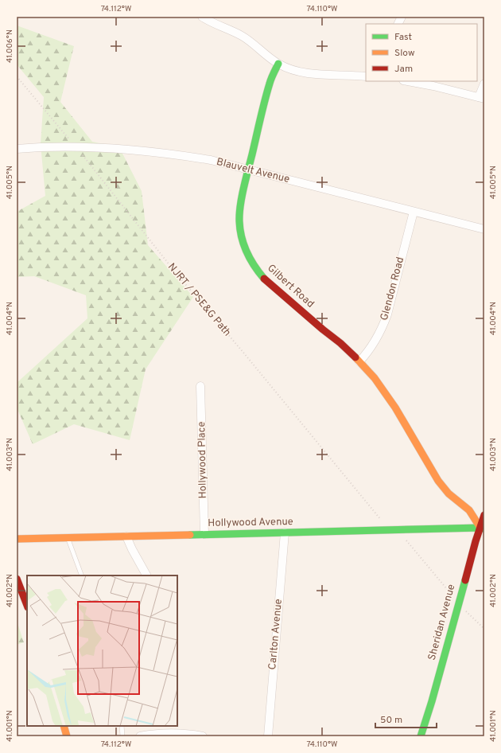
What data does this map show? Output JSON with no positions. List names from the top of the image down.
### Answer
{
  "streets": {
    "main road": ["Gilbert Road", "Hollywood Avenue", "Sheridan Avenue"],
    "street": [
      "Blauvelt Avenue",
      "Glendon Road",
      "Hollywood Place",
      "Carlton Avenue"
    ],
    "path": ["NJRT / PSE&G Path"]
  },
  "crossings": [
    ["Blauvelt Avenue", "Gilbert Road"],
    ["Blauvelt Avenue", "Glendon Road"],
    ["Blauvelt Avenue", "NJRT / PSE&G Path"],
    ["Gilbert Road", "Glendon Road"],
    ["Gilbert Road", "Hollywood Avenue"],
    ["Gilbert Road", "Sheridan Avenue"],
    ["Hollywood Place", "Hollywood Avenue"],
    ["Hollywood Avenue", "Sheridan Avenue"],
    ["Hollywood Avenue", "Carlton Avenue"]
  ],
  "legend": ["Fast", "Slow", "Jam"],
  "scale_bar": "50 m",
  "coordinates": [
    "74.112°W",
    "74.110°W",
    "41.006°N",
    "41.005°N",
    "41.004°N",
    "41.003°N",
    "41.002°N",
    "41.001°N"
  ]
}
